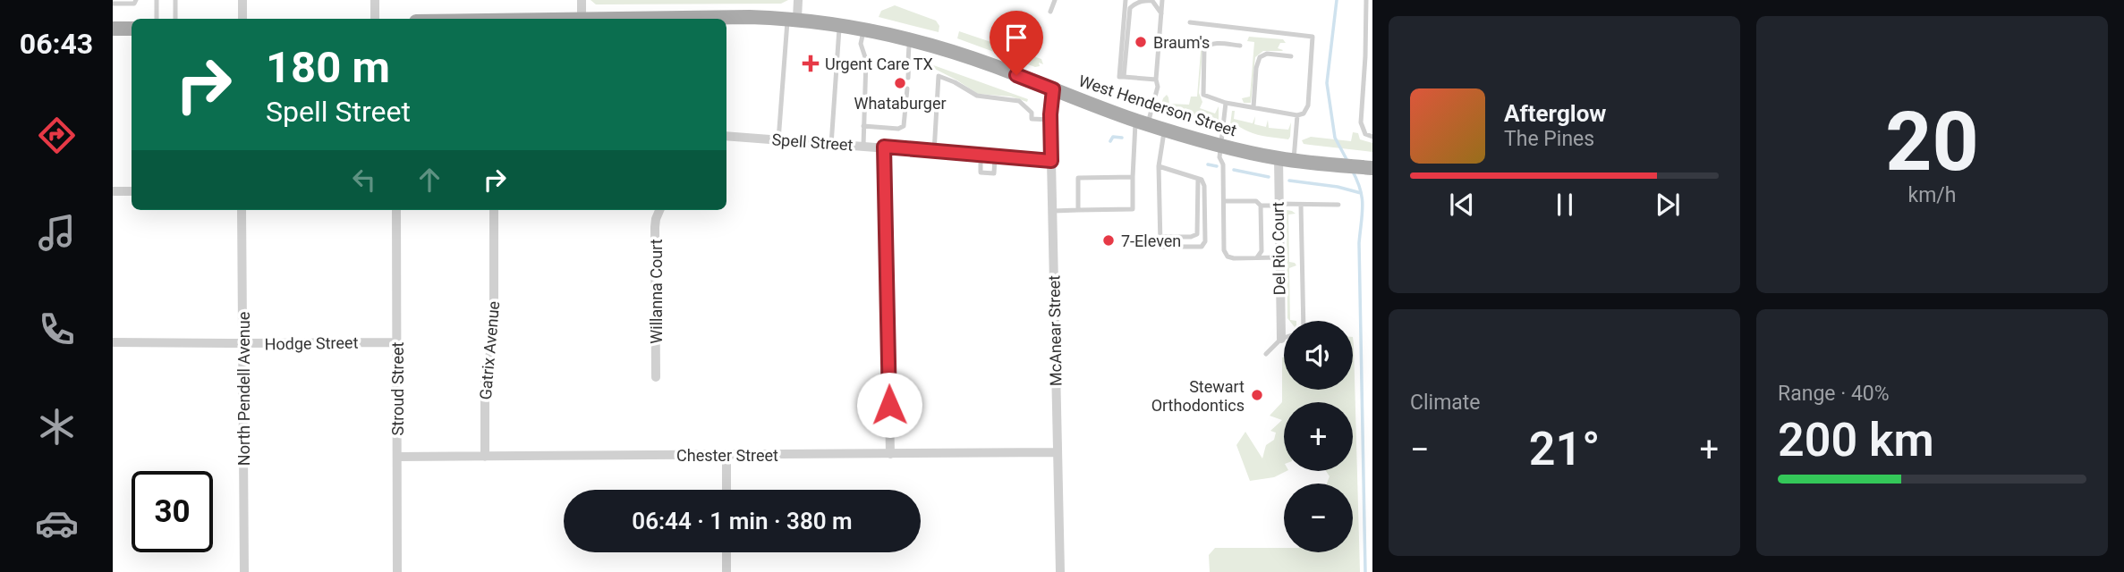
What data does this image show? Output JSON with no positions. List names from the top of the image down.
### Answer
{
  "streets": {
    "main road": ["West Henderson Street"],
    "street": [
      "Spell Street",
      "Del Rio Court",
      "Willanna Court",
      "McAnear Street",
      "Hodge Street",
      "Gatrix Avenue",
      "North Pendell Avenue",
      "Stroud Street",
      "Chester Street"
    ]
  },
  "crossings": [
    ["West Henderson Street", "Del Rio Court"],
    ["West Henderson Street", "McAnear Street"],
    ["Spell Street", "McAnear Street"],
    ["McAnear Street", "Chester Street"],
    ["Hodge Street", "North Pendell Avenue"],
    ["Hodge Street", "Stroud Street"],
    ["Gatrix Avenue", "Chester Street"],
    ["Stroud Street", "Chester Street"]
  ],
  "places": {
    "other": [
      "Braum's",
      "Whataburger",
      "7-Eleven",
      "Stewart Orthodontics"
    ],
    "health": ["Urgent Care TX"]
  },
  "page": {
    "tabs": "06:43",
    "tile": [
      ["20", "km/h"],
      "Climate",
      ["Range · 40%", "200 km"]
    ],
    "turn": ["180 m", "Spell Street"],
    "song": ["Afterglow", "The Pines"],
    "map_buttons": ["+", "−"],
    "heat": ["−", "21°", "+"],
    "limit": "30",
    "trip": "06:44 · 1 min · 380 m"
  }
}
